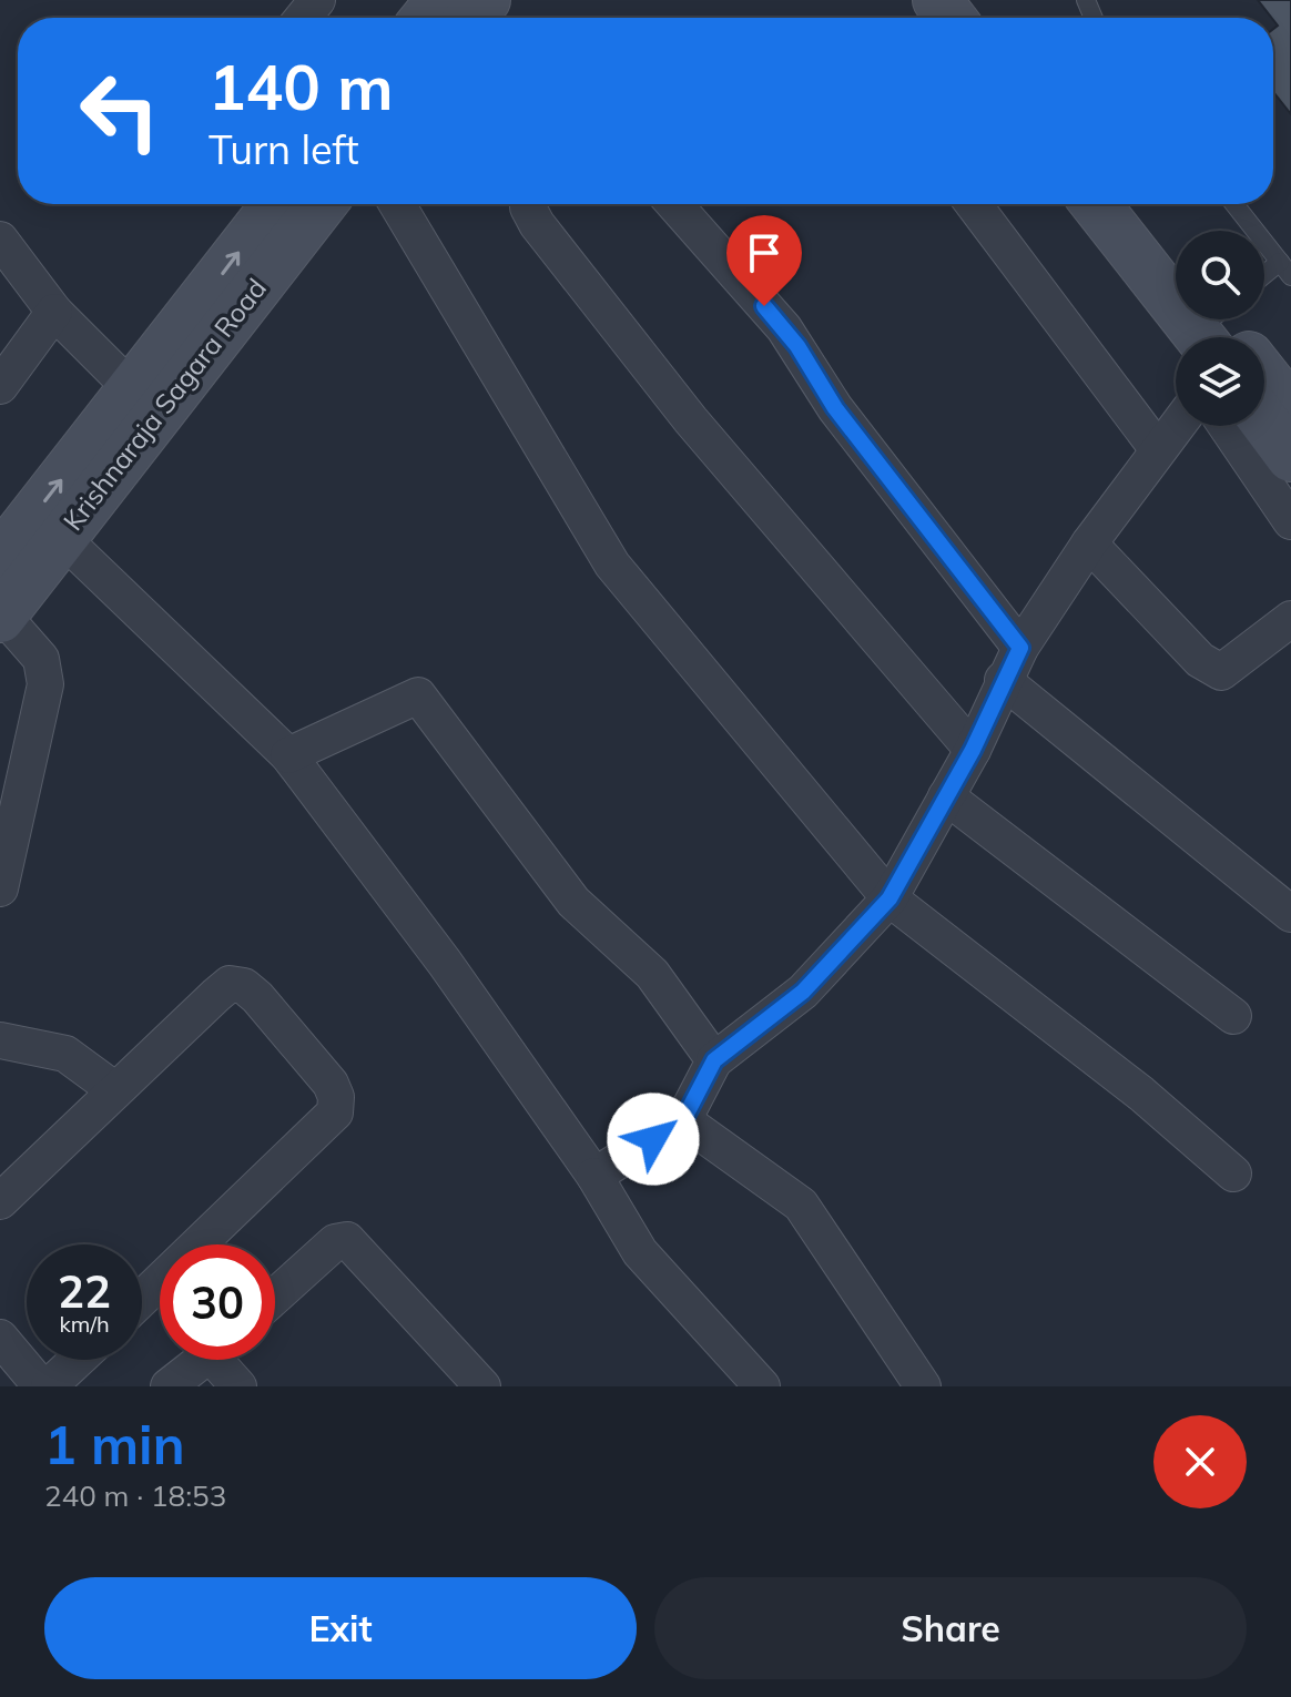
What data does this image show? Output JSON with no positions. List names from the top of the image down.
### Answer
{
  "streets": {
    "main road": ["Krishnaraja Sagara Road"]
  },
  "page": {
    "turn": ["140 m", "Turn left"],
    "speed": "22 km/h",
    "limit": "30",
    "heading": ["1 min", "240 m · 18:53"],
    "buttons": ["Exit", "Share"]
  }
}
